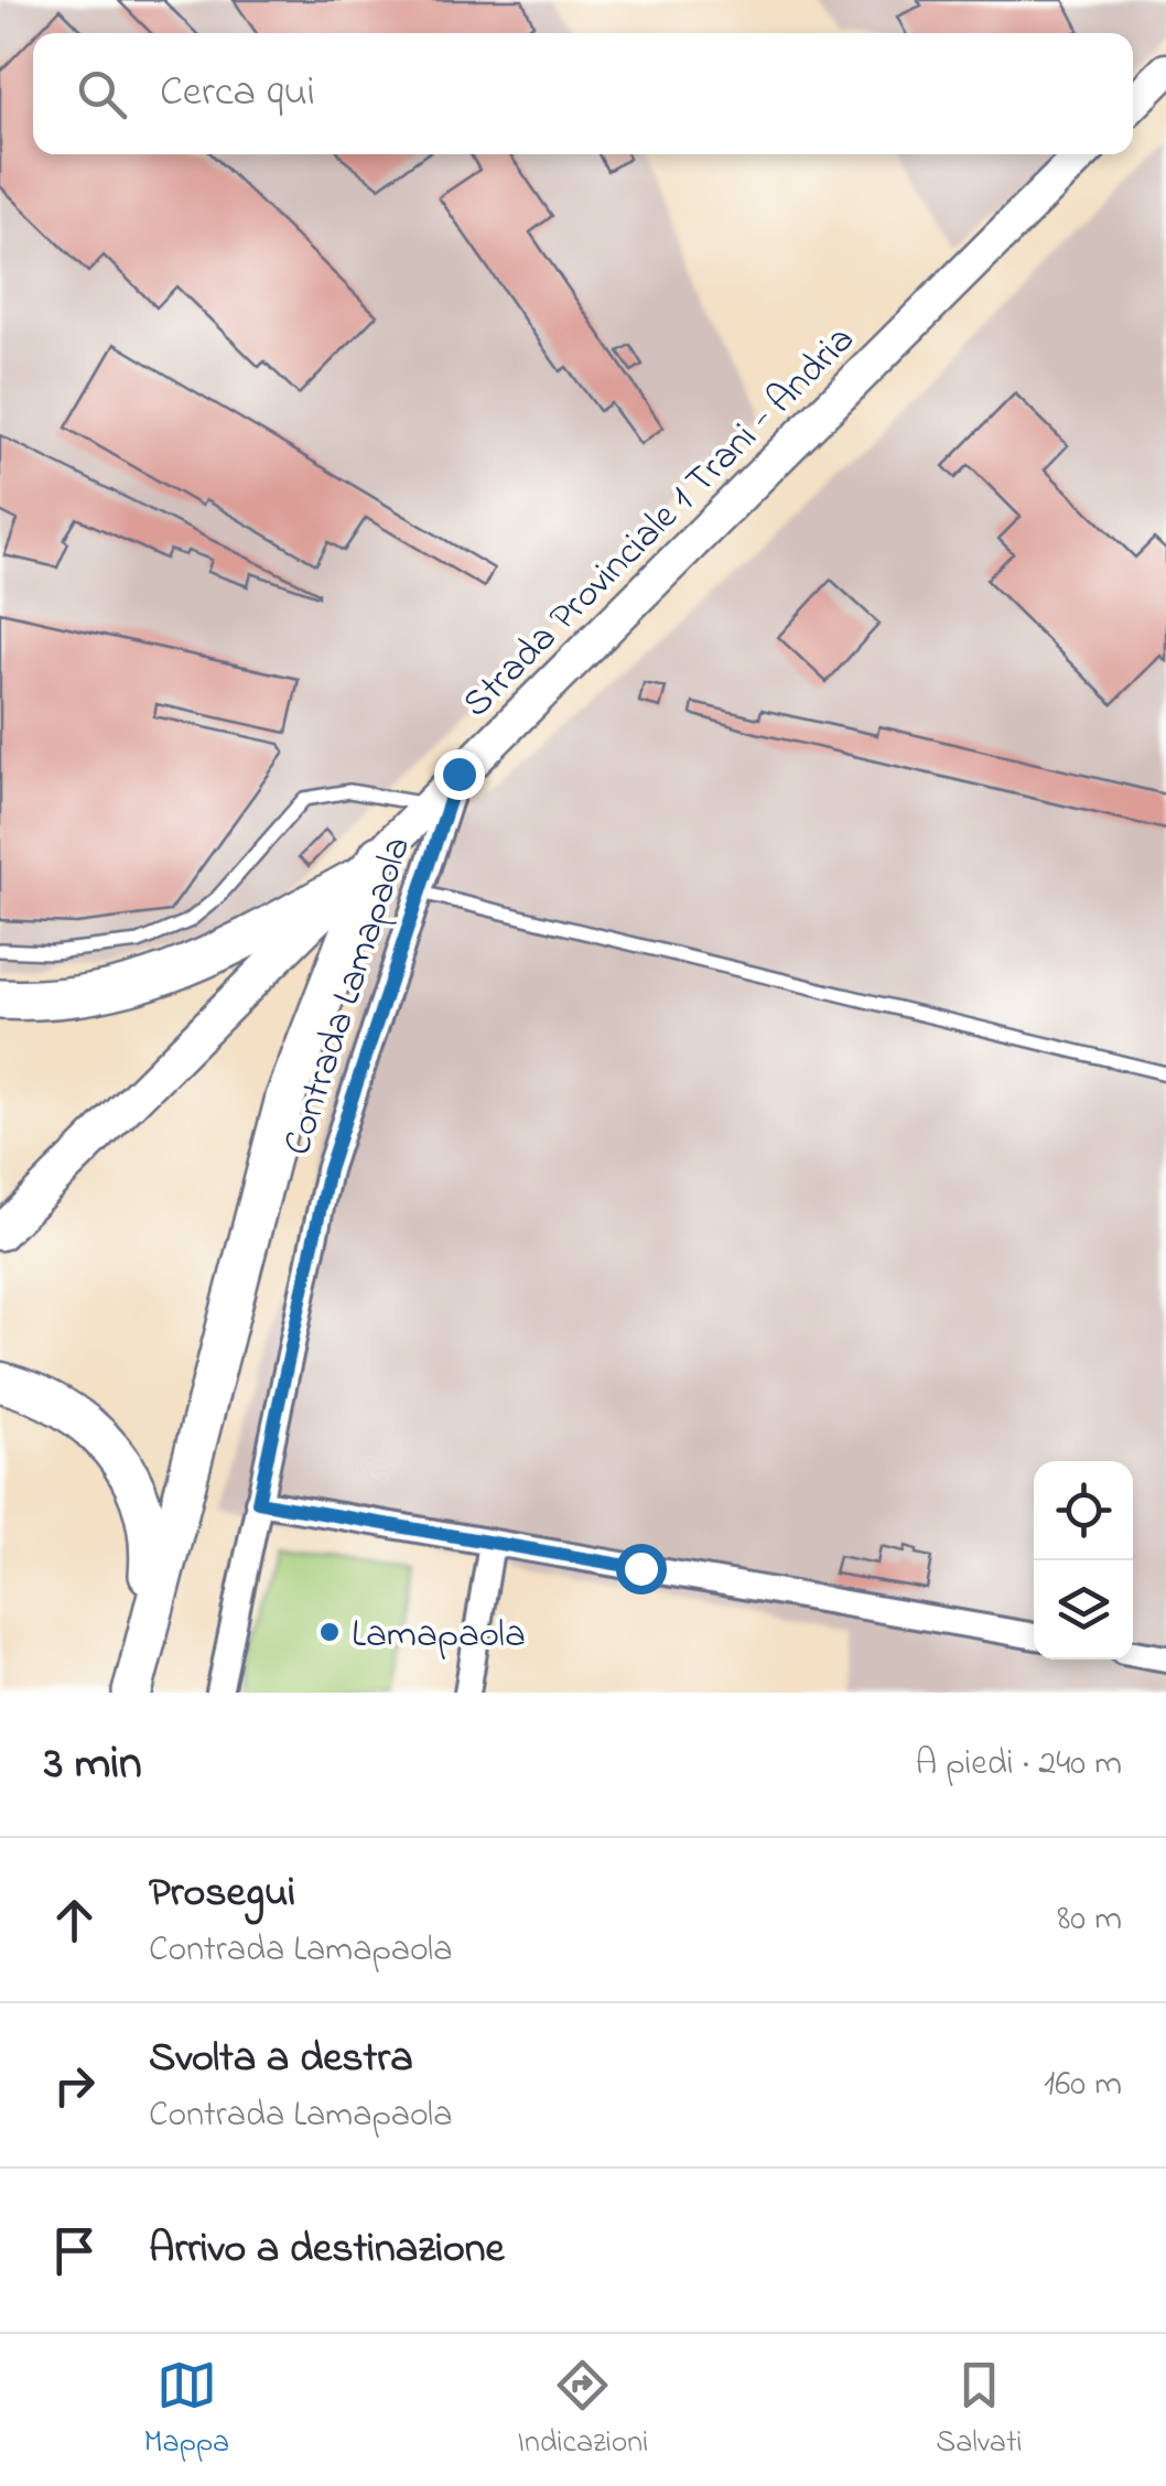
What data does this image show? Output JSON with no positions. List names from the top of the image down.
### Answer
{
  "streets": {
    "main road": ["Strada Provinciale 1 Trani - Andria"],
    "street": ["Contrada Lamapaola"]
  },
  "crossings": [
    ["Strada Provinciale 1 Trani - Andria", "Contrada Lamapaola"]
  ],
  "places": ["Lamapaola"],
  "page": {
    "search": "Cerca qui",
    "heading": ["3 min", "A piedi · 240 m"],
    "list": [
      ["Prosegui", "Contrada Lamapaola", "80 m"],
      ["Svolta a destra", "Contrada Lamapaola", "160 m"],
      "Arrivo a destinazione"
    ],
    "nav": ["Mappa", "Indicazioni", "Salvati"]
  }
}
